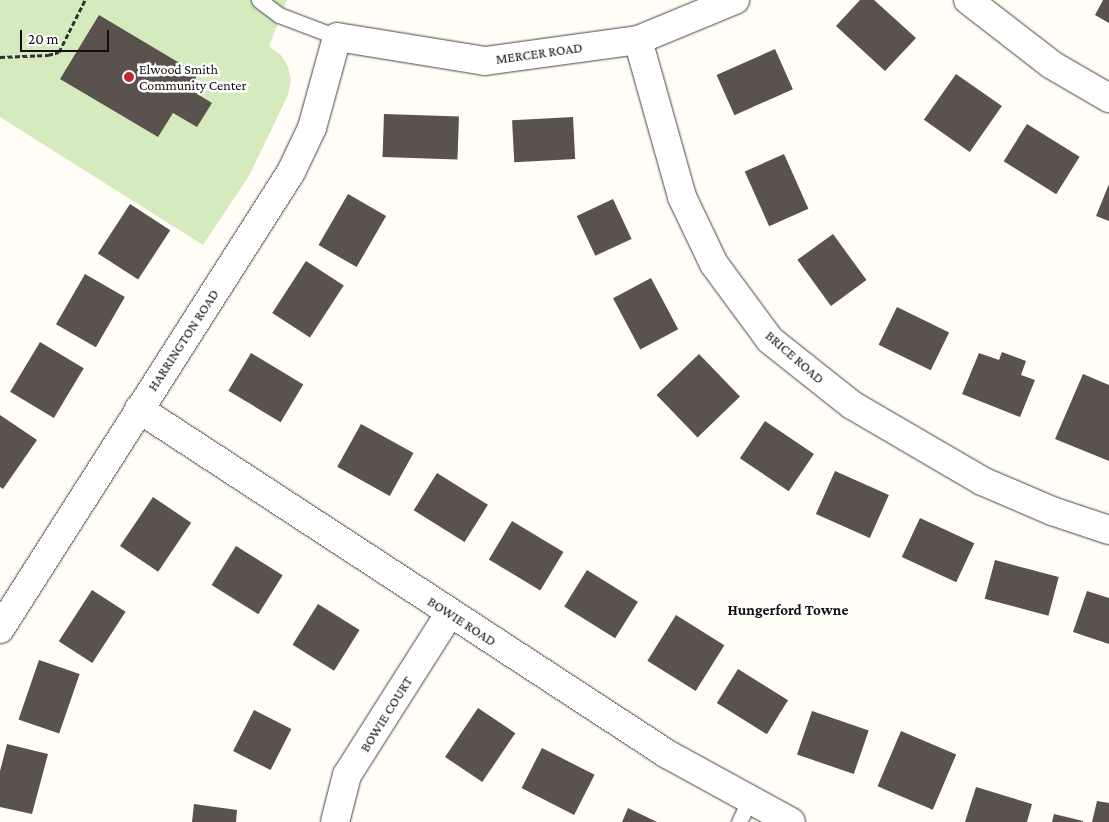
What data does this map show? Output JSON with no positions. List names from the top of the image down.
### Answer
{
  "streets": {
    "street": [
      "MERCER ROAD",
      "HARRINGTON ROAD",
      "BRICE ROAD",
      "BOWIE ROAD",
      "BOWIE COURT"
    ]
  },
  "crossings": [
    ["MERCER ROAD", "HARRINGTON ROAD"],
    ["MERCER ROAD", "BRICE ROAD"],
    ["HARRINGTON ROAD", "BOWIE ROAD"],
    ["BOWIE ROAD", "BOWIE COURT"]
  ],
  "districts": ["Hungerford Towne"],
  "places": ["Elwood Smith Community Center"],
  "scale_bar": "20 m"
}
